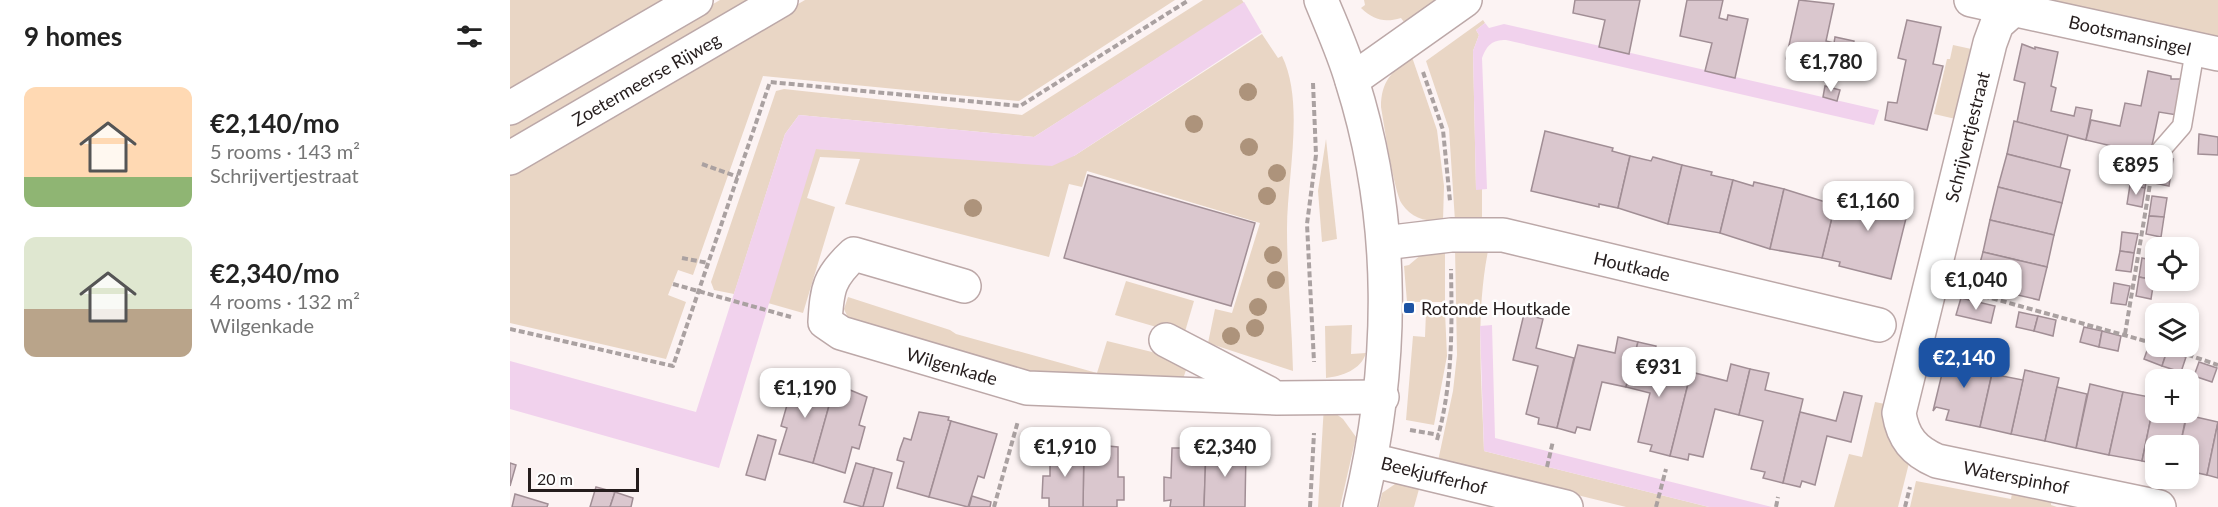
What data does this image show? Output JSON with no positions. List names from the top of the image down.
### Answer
{
  "streets": {
    "street": [
      "Bootsmansingel",
      "Zoetermeerse Rijweg",
      "Schrijvertjestraat",
      "Houtkade",
      "Wilgenkade",
      "Beekjufferhof",
      "Waterspinhof"
    ]
  },
  "crossings": [
    ["Bootsmansingel", "Schrijvertjestraat"],
    ["Schrijvertjestraat", "Waterspinhof"]
  ],
  "places": {
    "transit": ["Rotonde Houtkade"]
  },
  "scale_bar": "20 m",
  "page": {
    "heading": "9 homes",
    "price": [
      "€1,780",
      "€895",
      "€1,160",
      "€1,040",
      "€2,140",
      "€931",
      "€1,190",
      "€1,910",
      "€2,340"
    ],
    "list": [
      {
        "name": "€2,140/mo",
        "note": "5 rooms · 143 m² · Schrijvertjestraat"
      },
      {
        "name": "€2,340/mo",
        "note": "4 rooms · 132 m² · Wilgenkade"
      }
    ],
    "map_buttons": ["+", "−"],
    "scale": "20 m"
  }
}
